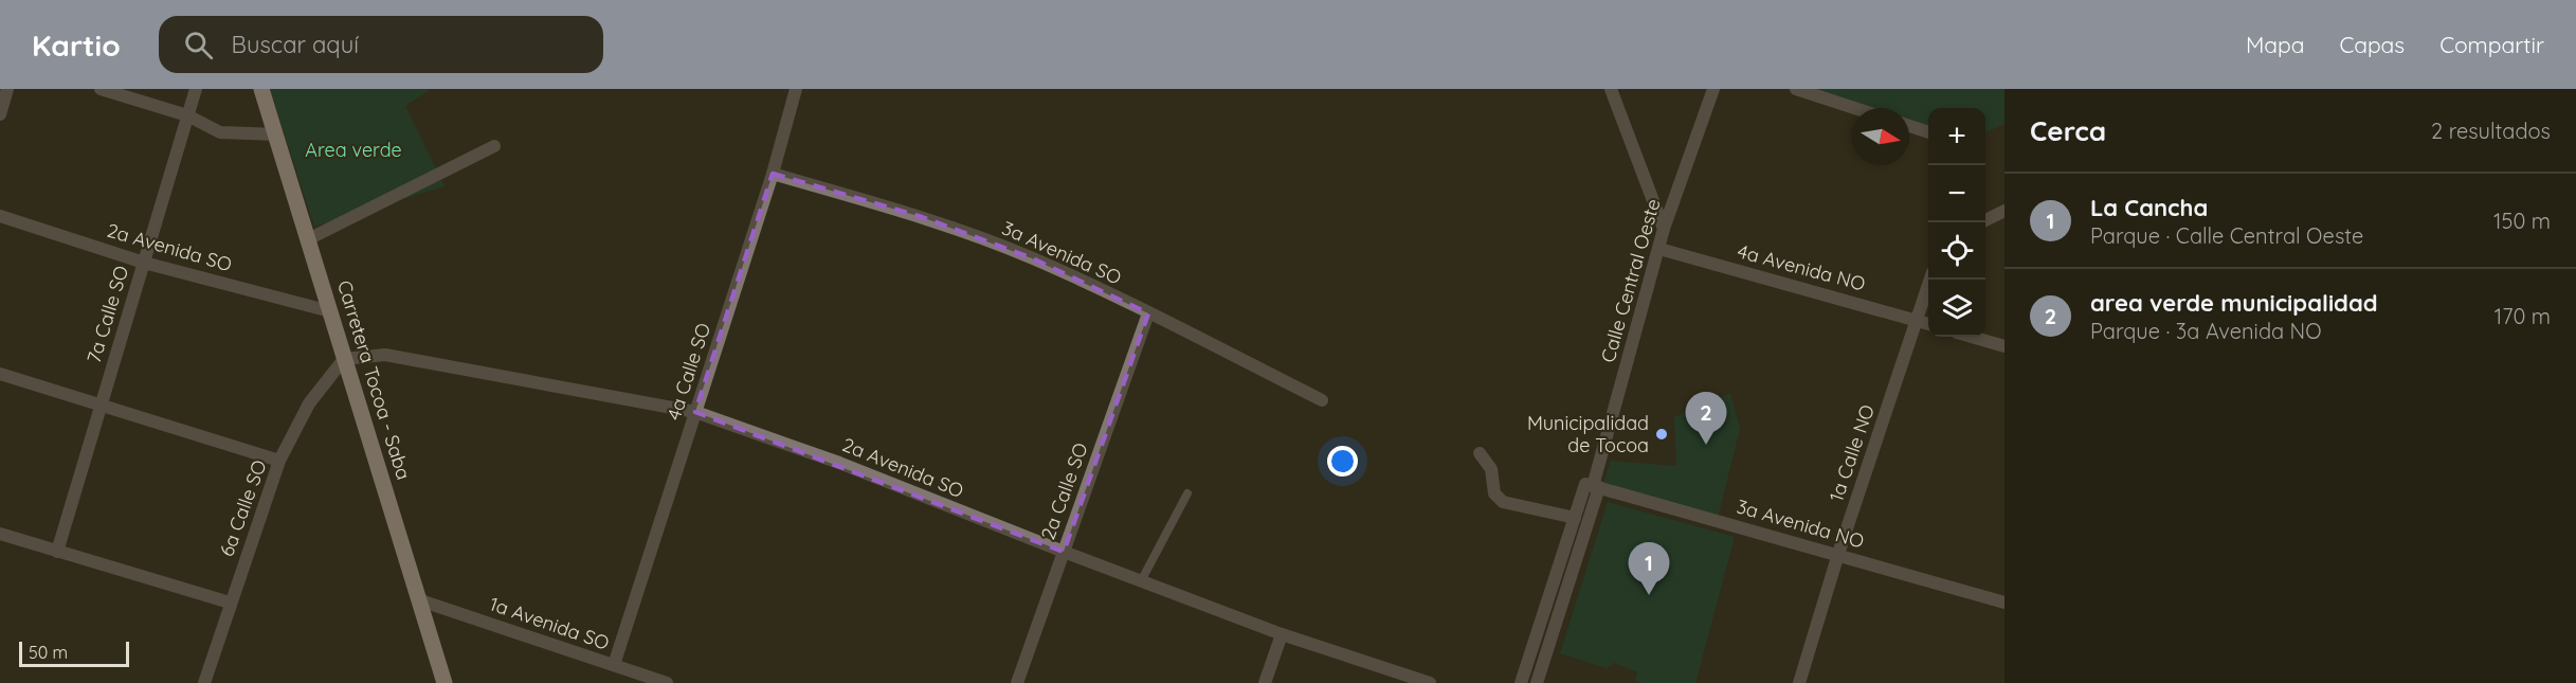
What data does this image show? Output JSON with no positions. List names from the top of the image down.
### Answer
{
  "streets": {
    "main road": ["Carretera Tocoa - Saba"],
    "street": [
      "2a Avenida SO",
      "3a Avenida SO",
      "4a Avenida NO",
      "Calle Central Oeste",
      "7a Calle SO",
      "4a Calle SO",
      "1a Calle NO",
      "2a Calle SO",
      "6a Calle SO",
      "3a Avenida NO",
      "1a Avenida SO"
    ]
  },
  "crossings": [
    ["2a Avenida SO", "7a Calle SO"],
    ["2a Avenida SO", "4a Calle SO"],
    ["2a Avenida SO", "Carretera Tocoa - Saba"],
    ["2a Avenida SO", "2a Calle SO"],
    ["2a Avenida SO", "6a Calle SO"],
    ["3a Avenida SO", "4a Calle SO"],
    ["3a Avenida SO", "2a Calle SO"],
    ["4a Avenida NO", "Calle Central Oeste"],
    ["4a Avenida NO", "1a Calle NO"],
    ["Calle Central Oeste", "3a Avenida NO"],
    ["4a Calle SO", "1a Avenida SO"],
    ["Carretera Tocoa - Saba", "6a Calle SO"],
    ["Carretera Tocoa - Saba", "1a Avenida SO"],
    ["1a Calle NO", "3a Avenida NO"]
  ],
  "parks": ["Area verde"],
  "places": ["Municipalidad de Tocoa"],
  "scale_bar": "50 m",
  "north": "right",
  "page": {
    "header": "Kartio",
    "search": "Buscar aquí",
    "nav": ["Mapa", "Capas", "Compartir"],
    "heading": ["Cerca", "2 resultados"],
    "map_buttons": ["+", "−"],
    "list": [
      {
        "mark": "1",
        "name": "La Cancha",
        "note": "Parque · Calle Central Oeste",
        "value": "150 m"
      },
      {
        "mark": "2",
        "name": "area verde municipalidad",
        "note": "Parque · 3a Avenida NO",
        "value": "170 m"
      }
    ],
    "pins": ["2", "1"],
    "scale": "50 m"
  }
}
